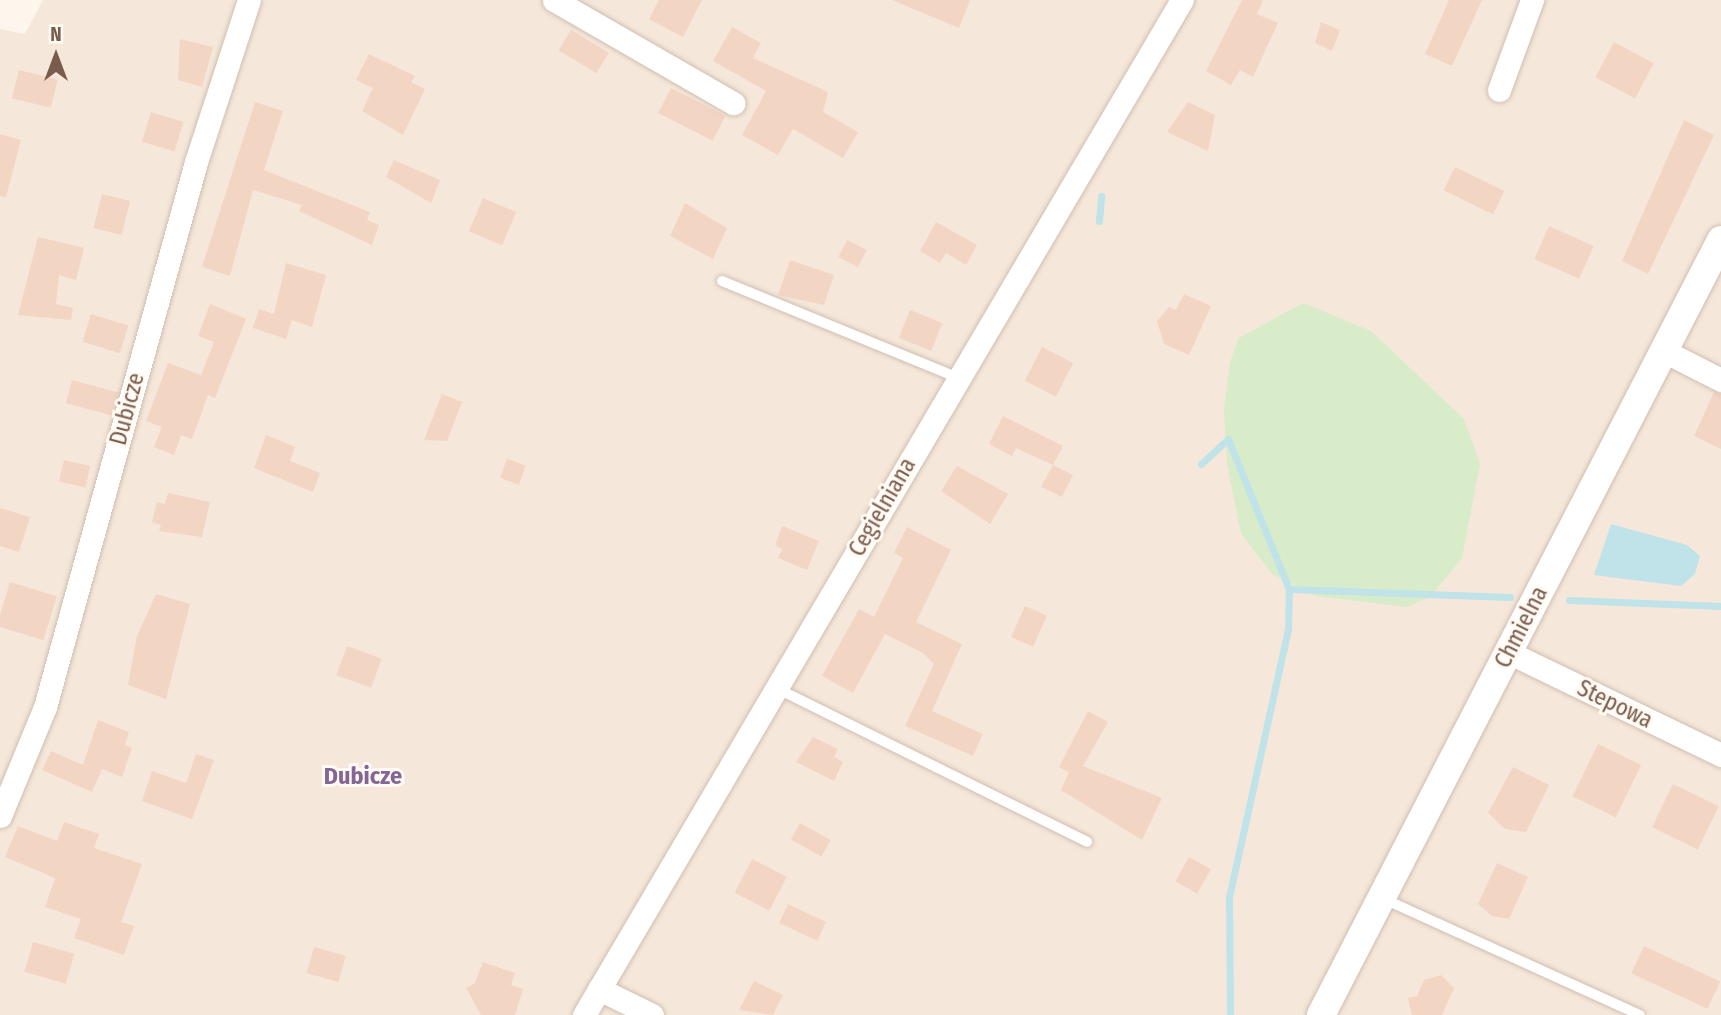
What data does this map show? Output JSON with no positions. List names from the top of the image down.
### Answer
{
  "streets": {
    "street": [
      "Dubicze",
      "Cegielniana",
      "Chmielna",
      "Stepowa"
    ]
  },
  "crossings": [
    ["Chmielna", "Stepowa"]
  ],
  "districts": ["Dubicze"],
  "north": "top"
}
